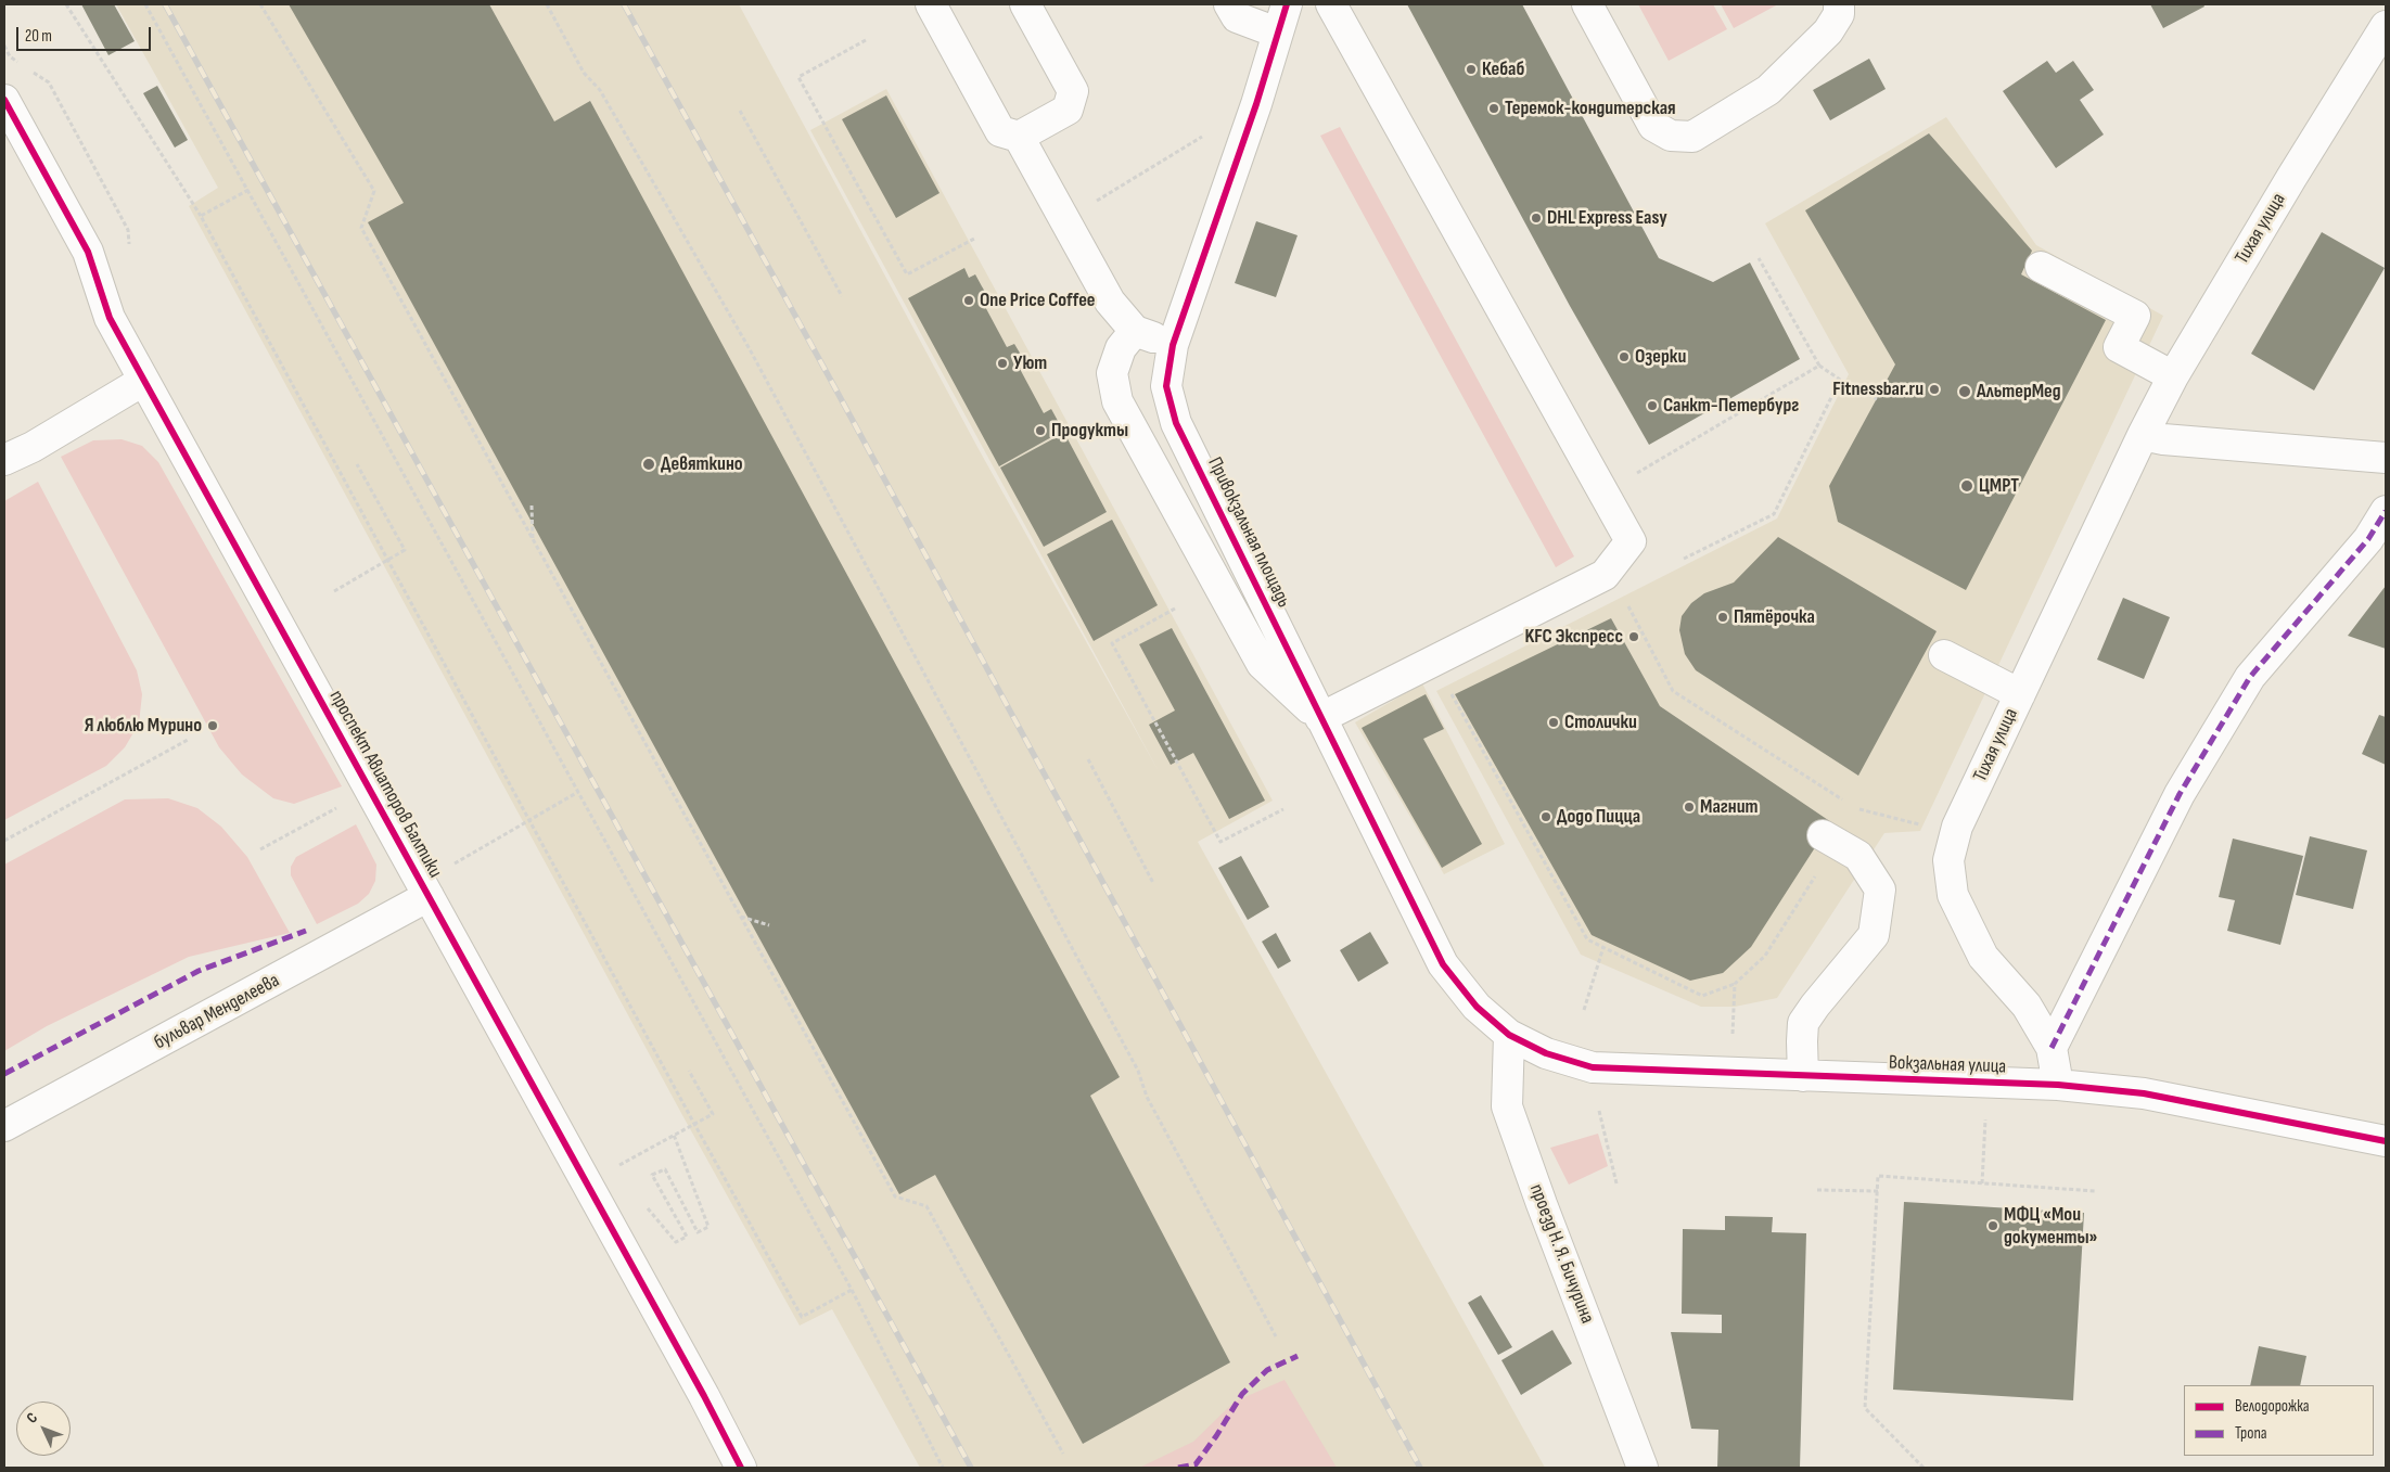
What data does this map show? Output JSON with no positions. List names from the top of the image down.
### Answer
{
  "streets": {
    "street": [
      "Тихая улица",
      "Привокзальная площадь",
      "проспект Авиаторов Балтики",
      "бульвар Менделеева",
      "Вокзальная улица",
      "проезд Н. Я. Бичурина"
    ]
  },
  "crossings": [
    ["Тихая улица", "Вокзальная улица"],
    ["Привокзальная площадь", "Вокзальная улица"],
    ["Привокзальная площадь", "проезд Н. Я. Бичурина"],
    ["проспект Авиаторов Балтики", "бульвар Менделеева"],
    ["Вокзальная улица", "проезд Н. Я. Бичурина"]
  ],
  "places": [
    "Кебаб",
    "Теремок-кондитерская",
    "DHL Express Easy",
    "One Price Coffee",
    "Озерки",
    "Уют",
    "Fitnessbar.ru",
    "АльтерМед",
    "Санкт-Петербург",
    "Продукты",
    "Девяткино",
    "ЦМРТ",
    "Пятёрочка",
    "KFC Экспресс",
    "Столички",
    "Я люблю Мурино",
    "Магнит",
    "Додо Пицца",
    "МФЦ «Мои документы»"
  ],
  "legend": ["Велодорожка", "Тропа"],
  "scale_bar": "20 m",
  "north": "top left"
}
